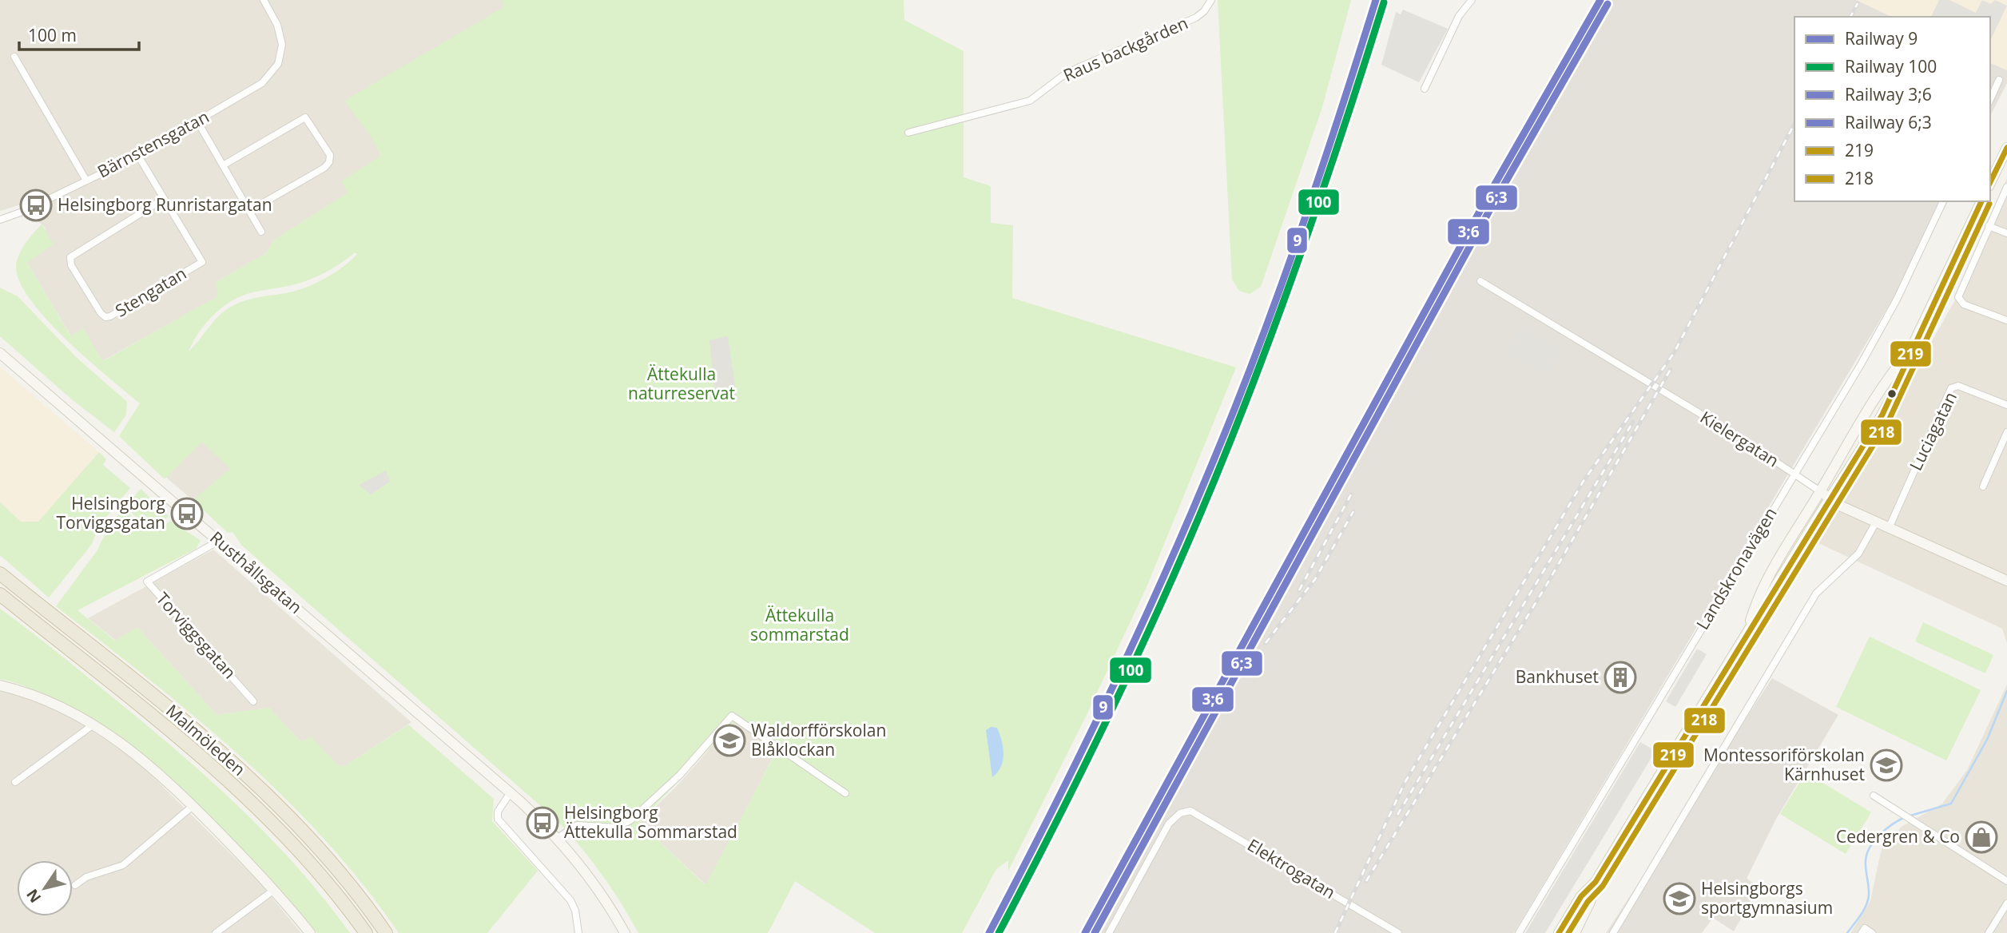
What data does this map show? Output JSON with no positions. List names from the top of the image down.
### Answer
{
  "streets": {
    "highway": ["Malmöleden"],
    "main road": ["Kielergatan", "Landskronavägen", "Rusthållsgatan"],
    "street": [
      "Raus backgården",
      "Bärnstensgatan",
      "Stengatan",
      "Luciagatan",
      "Torviggsgatan",
      "Elektrogatan"
    ]
  },
  "crossings": [
    ["Bärnstensgatan", "Stengatan"],
    ["Luciagatan", "Kielergatan"],
    ["Kielergatan", "Landskronavägen"],
    ["Rusthållsgatan", "Torviggsgatan"]
  ],
  "parks": ["Ättekulla naturreservat", "Ättekulla sommarstad"],
  "places": {
    "bus stop": ["Helsingborg Runristargatan", "Helsingborg Torviggsgatan", "Helsingborg Ättekulla Sommarstad"],
    "building": ["Bankhuset"],
    "school or university": ["Waldorfförskolan Blåklockan", "Montessoriförskolan Kärnhuset", "Helsingborgs sportgymnasium"],
    "shop": ["Cedergren & Co"]
  },
  "lines": [
    "rail line 9",
    "rail line 3;6",
    "rail line 100",
    "rail line 6;3",
    "transit line 219",
    "transit line 218"
  ],
  "legend": [
    "Railway 9",
    "Railway 100",
    "Railway 3;6",
    "Railway 6;3",
    "219",
    "218"
  ],
  "scale_bar": "100 m",
  "north": "bottom left"
}
